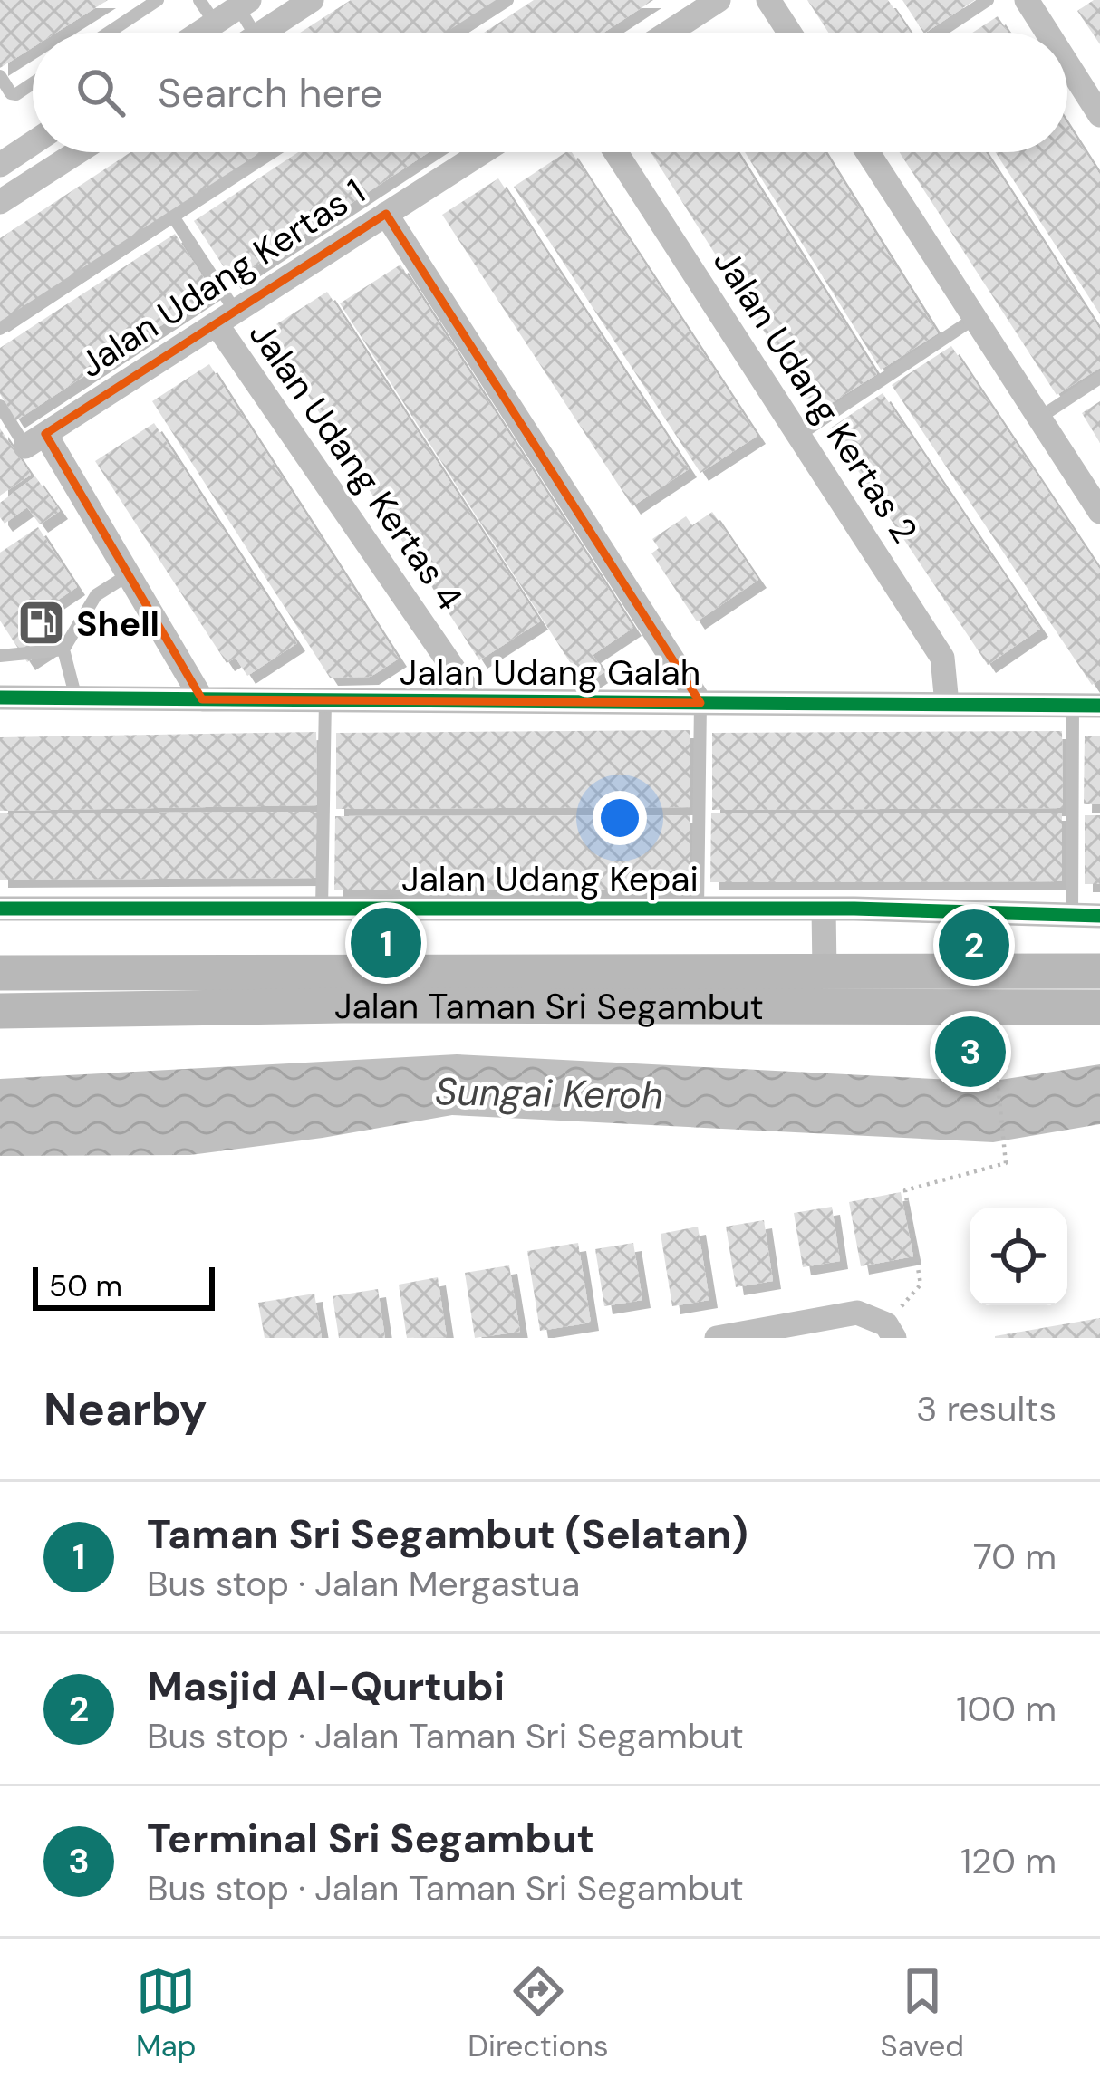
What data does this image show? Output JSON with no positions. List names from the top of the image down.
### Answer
{
  "streets": {
    "street": [
      "Jalan Udang Kertas 1",
      "Jalan Udang Kertas 2",
      "Jalan Udang Kertas 4",
      "Jalan Udang Galah",
      "Jalan Udang Kepai",
      "Jalan Taman Sri Segambut"
    ]
  },
  "crossings": [
    ["Jalan Udang Kertas 1", "Jalan Udang Kertas 4"],
    ["Jalan Udang Kertas 2", "Jalan Udang Galah"],
    ["Jalan Udang Kertas 4", "Jalan Udang Galah"]
  ],
  "water": ["Sungai Keroh"],
  "places": {
    "fuel station": ["Shell"]
  },
  "scale_bar": "50 m",
  "page": {
    "search": "Search here",
    "pins": ["1", "2", "3"],
    "scale": "50 m",
    "heading": ["Nearby", "3 results"],
    "list": [
      {
        "mark": "1",
        "name": "Taman Sri Segambut (Selatan)",
        "note": "Bus stop · Jalan Mergastua",
        "value": "70 m"
      },
      {
        "mark": "2",
        "name": "Masjid Al-Qurtubi",
        "note": "Bus stop · Jalan Taman Sri Segambut",
        "value": "100 m"
      },
      {
        "mark": "3",
        "name": "Terminal Sri Segambut",
        "note": "Bus stop · Jalan Taman Sri Segambut",
        "value": "120 m"
      }
    ],
    "nav": ["Map", "Directions", "Saved"]
  }
}
